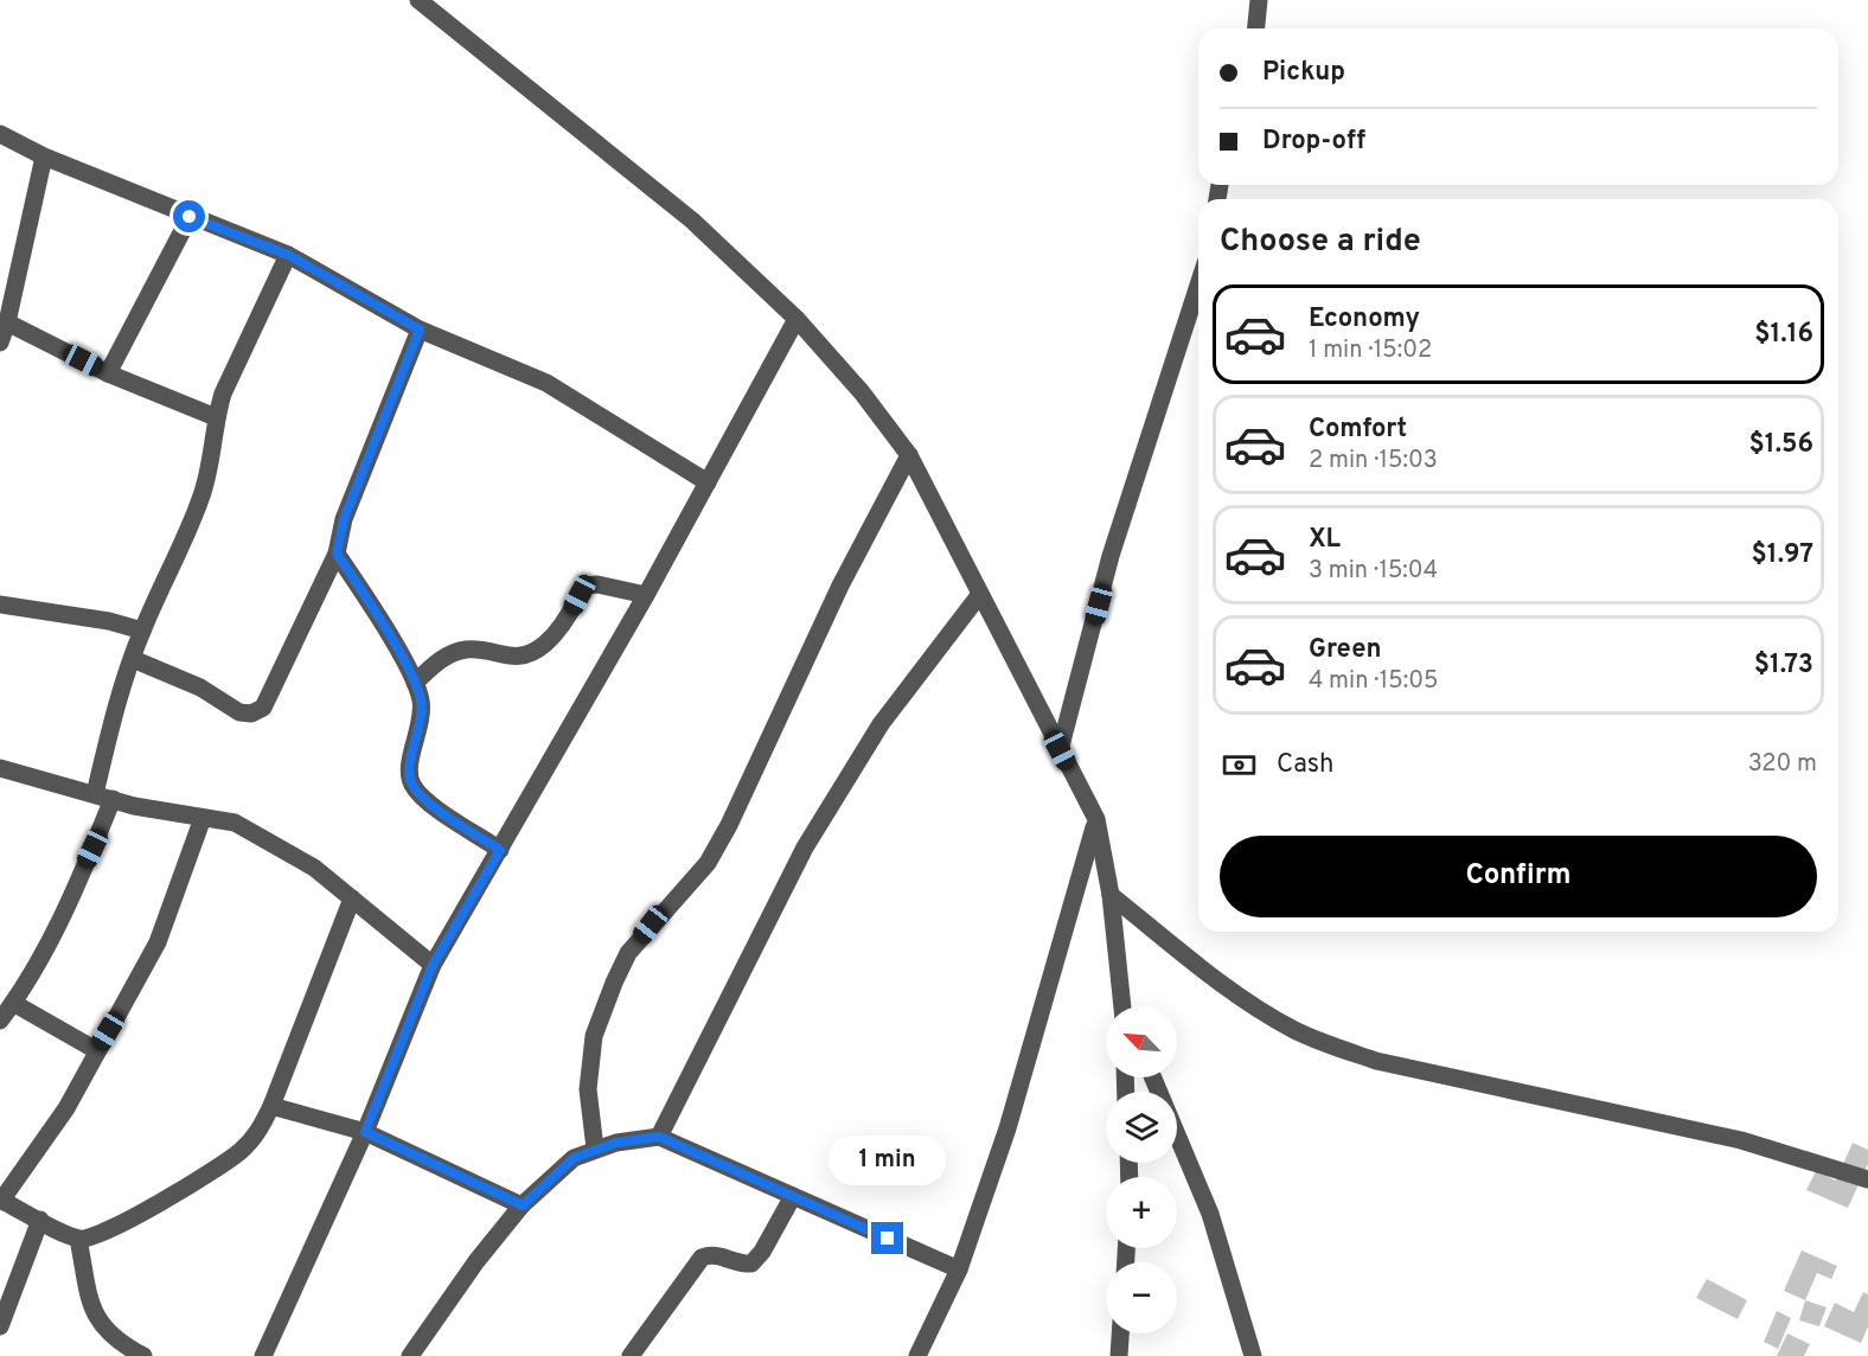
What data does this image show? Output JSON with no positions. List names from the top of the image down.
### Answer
{
  "north": "top left",
  "page": {
    "banner": ["Pickup", "Drop-off"],
    "heading": "Choose a ride",
    "list": [
      {
        "name": "Economy",
        "note": "1 min · 15:02",
        "value": "$1.16"
      },
      {
        "name": "Comfort",
        "note": "2 min · 15:03",
        "value": "$1.56"
      },
      {
        "name": "XL",
        "note": "3 min · 15:04",
        "value": "$1.97"
      },
      {
        "name": "Green",
        "note": "4 min · 15:05",
        "value": "$1.73"
      }
    ],
    "pay": ["Cash", "320 m"],
    "buttons": "Confirm",
    "map_buttons": ["+", "−"],
    "bubble": "1 min"
  }
}
